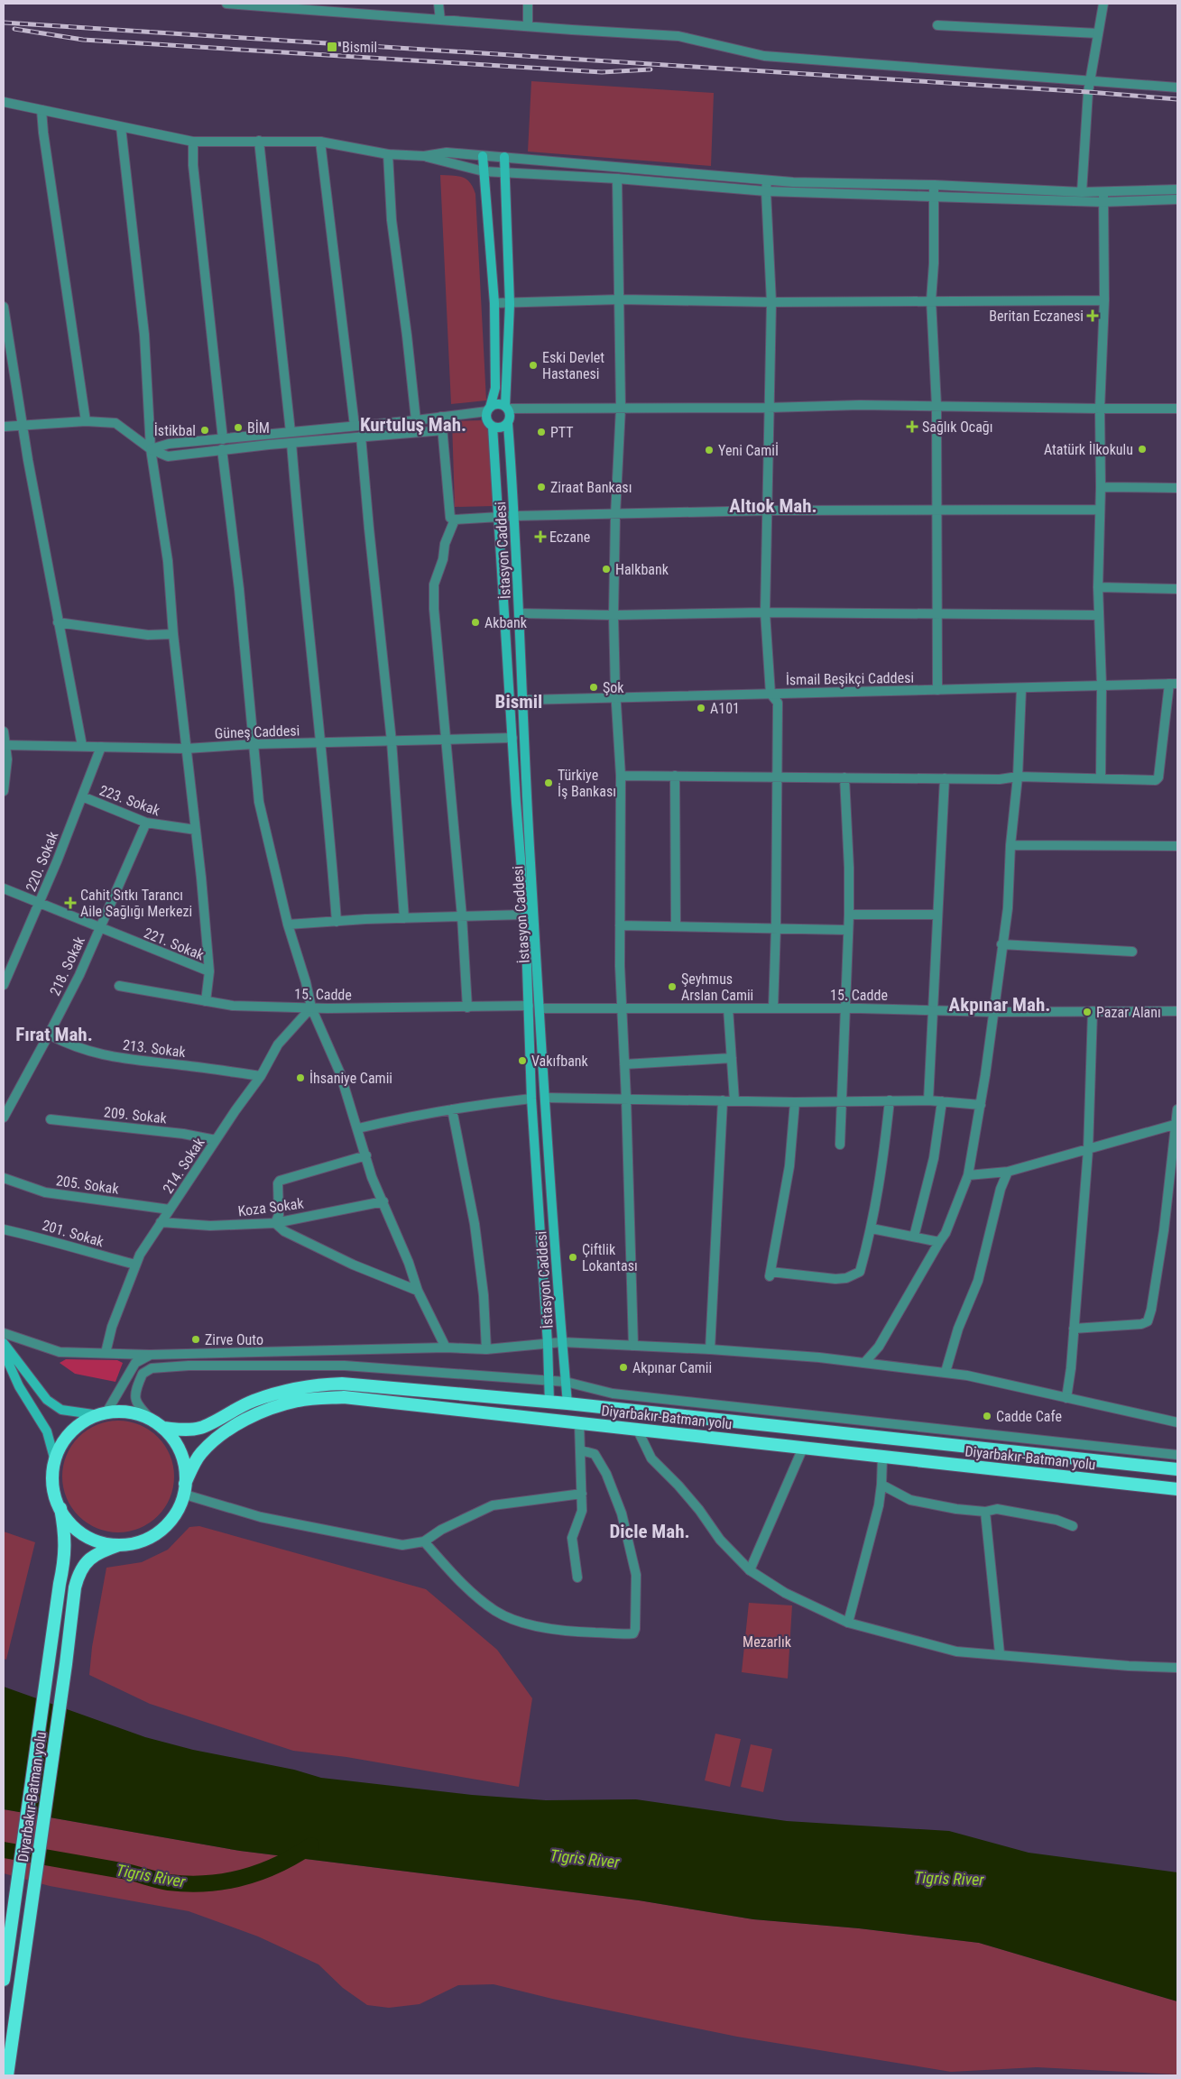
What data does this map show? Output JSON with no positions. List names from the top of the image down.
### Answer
{
  "streets": {
    "highway": ["Diyarbakır-Batman yolu"],
    "main road": ["İstasyon Caddesi"],
    "street": [
      "İsmail Beşikçi Caddesi",
      "Güneş Caddesi",
      "223. Sokak",
      "220. Sokak",
      "221. Sokak",
      "218. Sokak",
      "15. Cadde",
      "213. Sokak",
      "209. Sokak",
      "214. Sokak",
      "205. Sokak",
      "Koza Sokak",
      "201. Sokak"
    ]
  },
  "crossings": [
    ["İstasyon Caddesi", "İsmail Beşikçi Caddesi"],
    ["İstasyon Caddesi", "Güneş Caddesi"],
    ["İstasyon Caddesi", "15. Cadde"],
    ["İstasyon Caddesi", "Diyarbakır-Batman yolu"],
    ["Güneş Caddesi", "220. Sokak"],
    ["223. Sokak", "220. Sokak"],
    ["223. Sokak", "218. Sokak"],
    ["220. Sokak", "221. Sokak"],
    ["221. Sokak", "218. Sokak"],
    ["218. Sokak", "213. Sokak"],
    ["15. Cadde", "214. Sokak"],
    ["213. Sokak", "214. Sokak"],
    ["209. Sokak", "214. Sokak"],
    ["214. Sokak", "205. Sokak"],
    ["214. Sokak", "Koza Sokak"],
    ["214. Sokak", "201. Sokak"]
  ],
  "districts": [
    "Kurtuluş Mah.",
    "Altıok Mah.",
    "Bismil",
    "Akpınar Mah.",
    "Fırat Mah.",
    "Dicle Mah."
  ],
  "water": ["Tigris River"],
  "parks": ["Mezarlık"],
  "places": {
    "transit": ["Bismil"],
    "health": [
      "Beritan Eczanesi",
      "Sağlık Ocağı",
      "Eczane",
      "Cahit Sıtkı Tarancı Aile Sağlığı Merkezi"
    ],
    "other": [
      "Eski Devlet Hastanesi",
      "BİM",
      "İstikbal",
      "PTT",
      "Atatürk İlkokulu",
      "Yeni Camiİ",
      "Ziraat Bankası",
      "Halkbank",
      "Akbank",
      "Şok",
      "A101",
      "Türkiye İş Bankası",
      "Şeyhmus Arslan Camii",
      "Pazar Alanı",
      "Vakıfbank",
      "İhsaniye Camii",
      "Çiftlik Lokantası",
      "Zirve Outo",
      "Akpınar Camii",
      "Cadde Cafe"
    ]
  }
}
